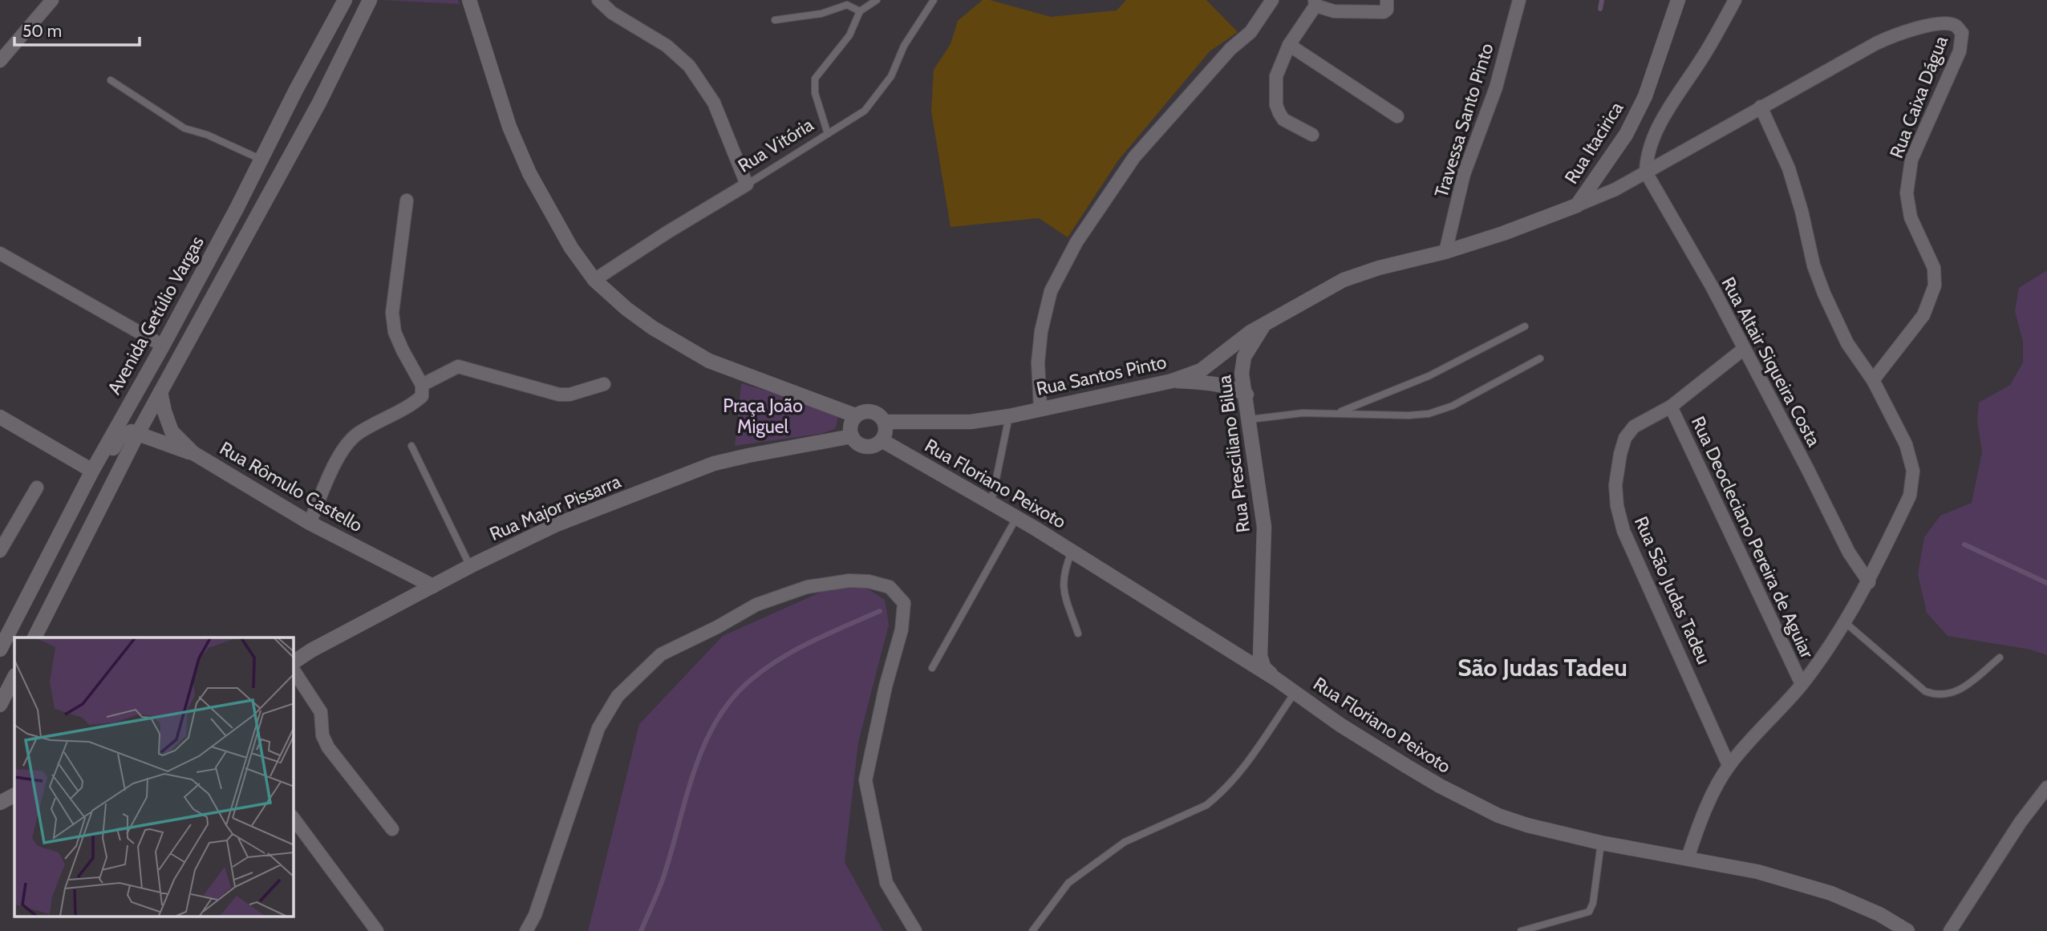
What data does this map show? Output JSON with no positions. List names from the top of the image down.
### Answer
{
  "streets": {
    "street": [
      "Rua Caixa Dágua",
      "Travessa Santo Pinto",
      "Rua Itacirica",
      "Rua Vitória",
      "Avenida Getúlio Vargas",
      "Rua Altair Siqueira Costa",
      "Rua Santos Pinto",
      "Rua Presciliano Bilua",
      "Rua Floriano Peixoto",
      "Rua Rômulo Castello",
      "Rua Major Pissarra",
      "Rua Deocleciano Pereira de Aguiar",
      "Rua São Judas Tadeu"
    ]
  },
  "crossings": [
    ["Rua Caixa Dágua", "Rua Itacirica"],
    ["Rua Caixa Dágua", "Rua Altair Siqueira Costa"],
    ["Travessa Santo Pinto", "Rua Itacirica"],
    ["Rua Altair Siqueira Costa", "Rua São Judas Tadeu"],
    ["Rua Santos Pinto", "Rua Presciliano Bilua"],
    ["Rua Santos Pinto", "Rua Floriano Peixoto"],
    ["Rua Santos Pinto", "Rua Major Pissarra"],
    ["Rua Presciliano Bilua", "Rua Floriano Peixoto"],
    ["Rua Floriano Peixoto", "Rua Major Pissarra"],
    ["Rua Rômulo Castello", "Rua Major Pissarra"],
    ["Rua Deocleciano Pereira de Aguiar", "Rua São Judas Tadeu"]
  ],
  "districts": ["São Judas Tadeu"],
  "parks": ["Praça João Miguel"],
  "scale_bar": "50 m"
}
